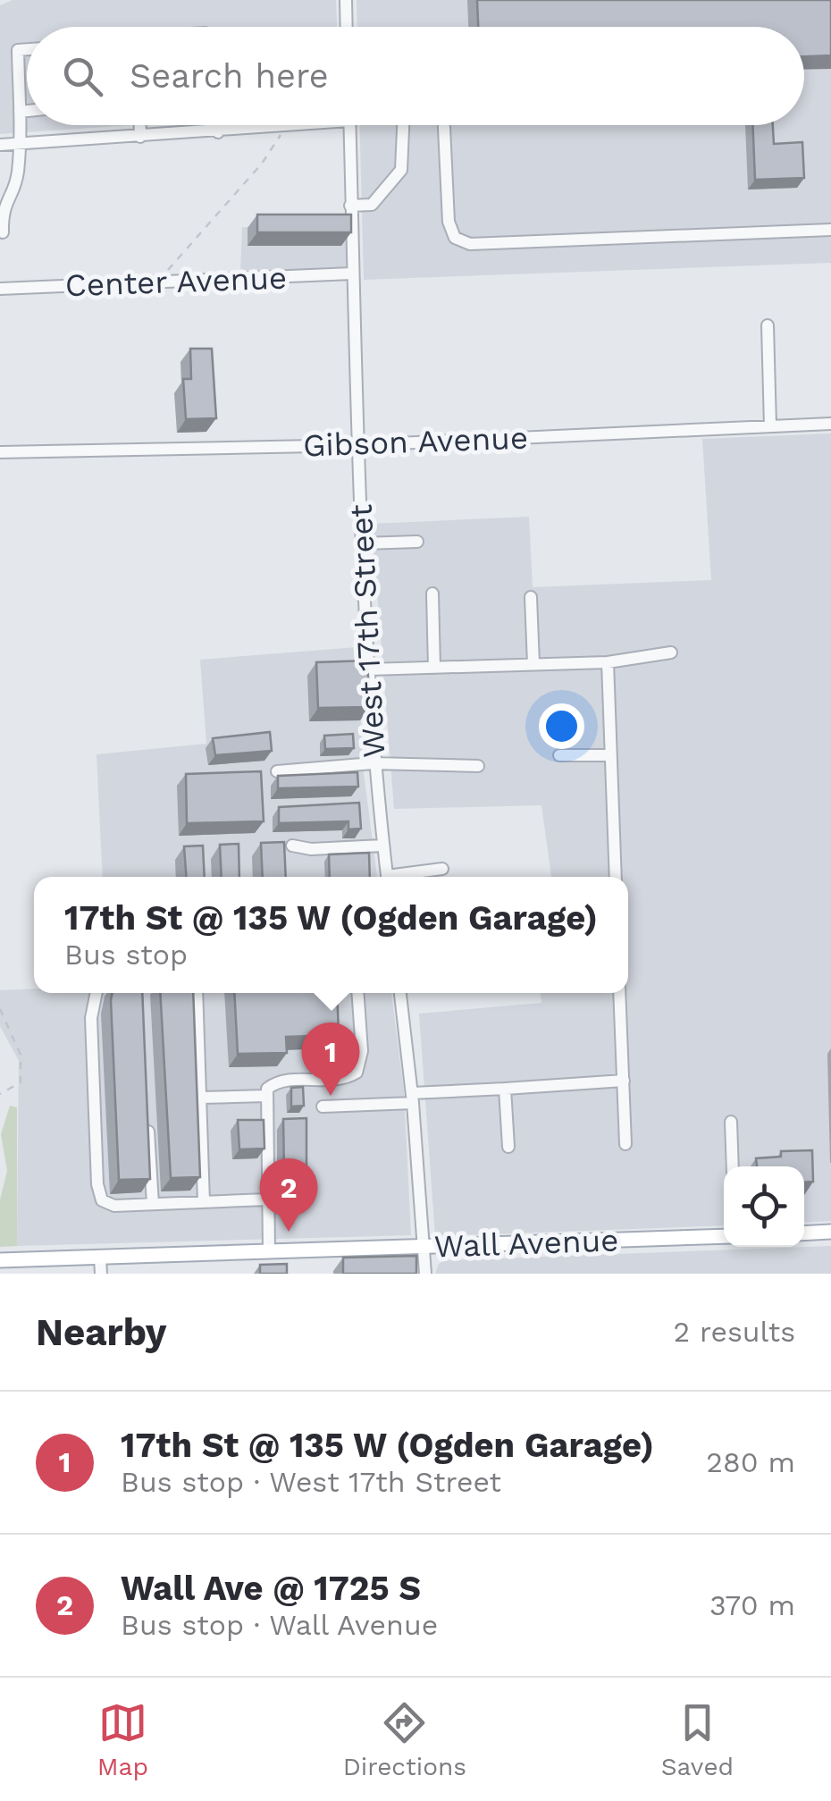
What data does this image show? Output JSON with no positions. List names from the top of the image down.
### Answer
{
  "streets": {
    "main road": ["Wall Avenue"],
    "street": ["Center Avenue", "Gibson Avenue", "West 17th Street"]
  },
  "crossings": [
    ["Center Avenue", "West 17th Street"],
    ["Gibson Avenue", "West 17th Street"]
  ],
  "page": {
    "search": "Search here",
    "popup": ["17th St @ 135 W (Ogden Garage)", "Bus stop"],
    "pins": ["1", "2"],
    "heading": ["Nearby", "2 results"],
    "list": [
      {
        "mark": "1",
        "name": "17th St @ 135 W (Ogden Garage)",
        "note": "Bus stop · West 17th Street",
        "value": "280 m"
      },
      {
        "mark": "2",
        "name": "Wall Ave @ 1725 S",
        "note": "Bus stop · Wall Avenue",
        "value": "370 m"
      }
    ],
    "nav": ["Map", "Directions", "Saved"]
  }
}
